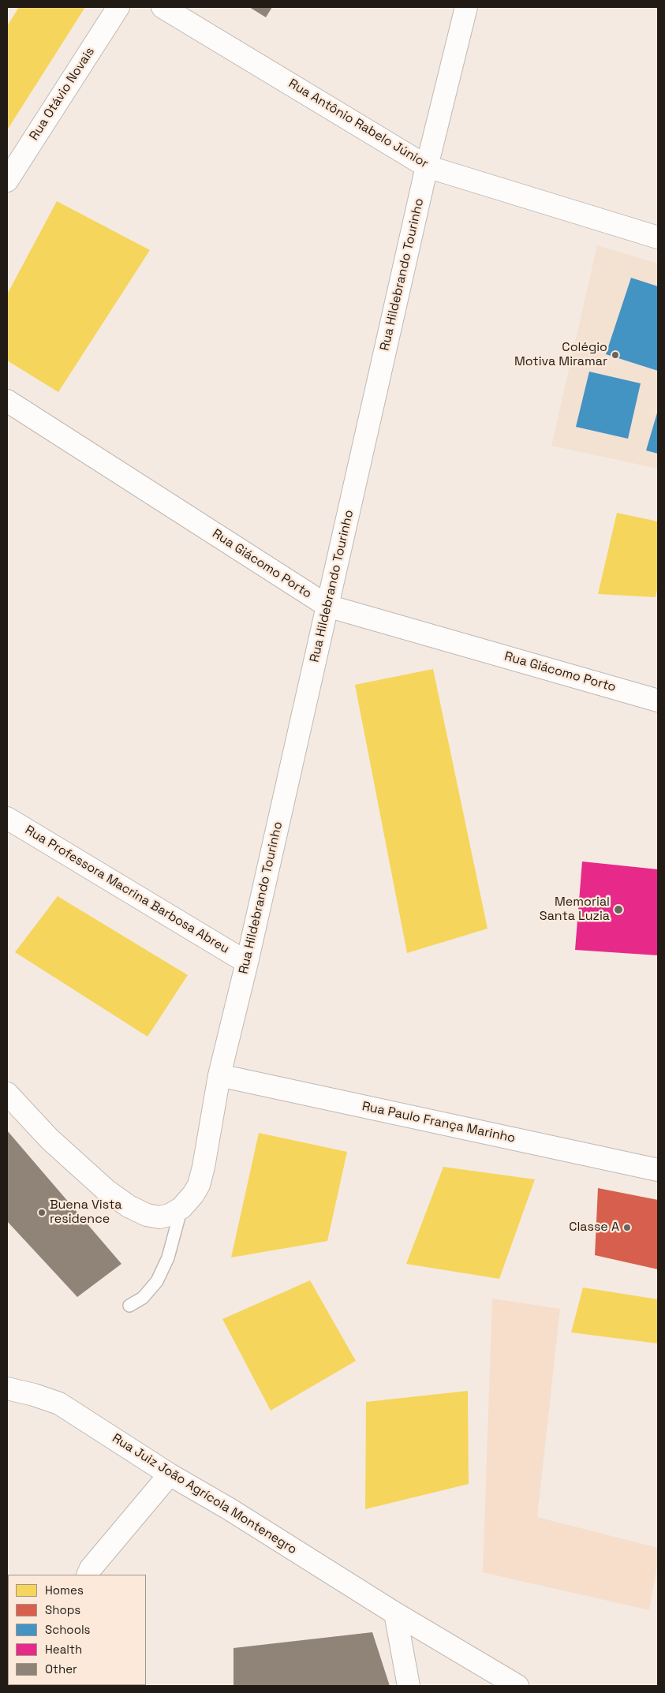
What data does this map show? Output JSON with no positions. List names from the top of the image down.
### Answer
{
  "streets": {
    "street": [
      "Rua Otávio Novais",
      "Rua Antônio Rabelo Júnior",
      "Rua Hildebrando Tourinho",
      "Rua Giácomo Porto",
      "Rua Professora Macrina Barbosa Abreu",
      "Rua Paulo França Marinho",
      "Rua Juiz João Agrícola Montenegro"
    ]
  },
  "crossings": [
    ["Rua Antônio Rabelo Júnior", "Rua Hildebrando Tourinho"],
    ["Rua Hildebrando Tourinho", "Rua Giácomo Porto"],
    ["Rua Hildebrando Tourinho", "Rua Professora Macrina Barbosa Abreu"],
    ["Rua Hildebrando Tourinho", "Rua Paulo França Marinho"]
  ],
  "places": [
    "Colégio Motiva Miramar",
    "Memorial Santa Luzia",
    "Buena Vista residence",
    "Classe A"
  ],
  "legend": [
    "Homes",
    "Shops",
    "Schools",
    "Health",
    "Other"
  ]
}
